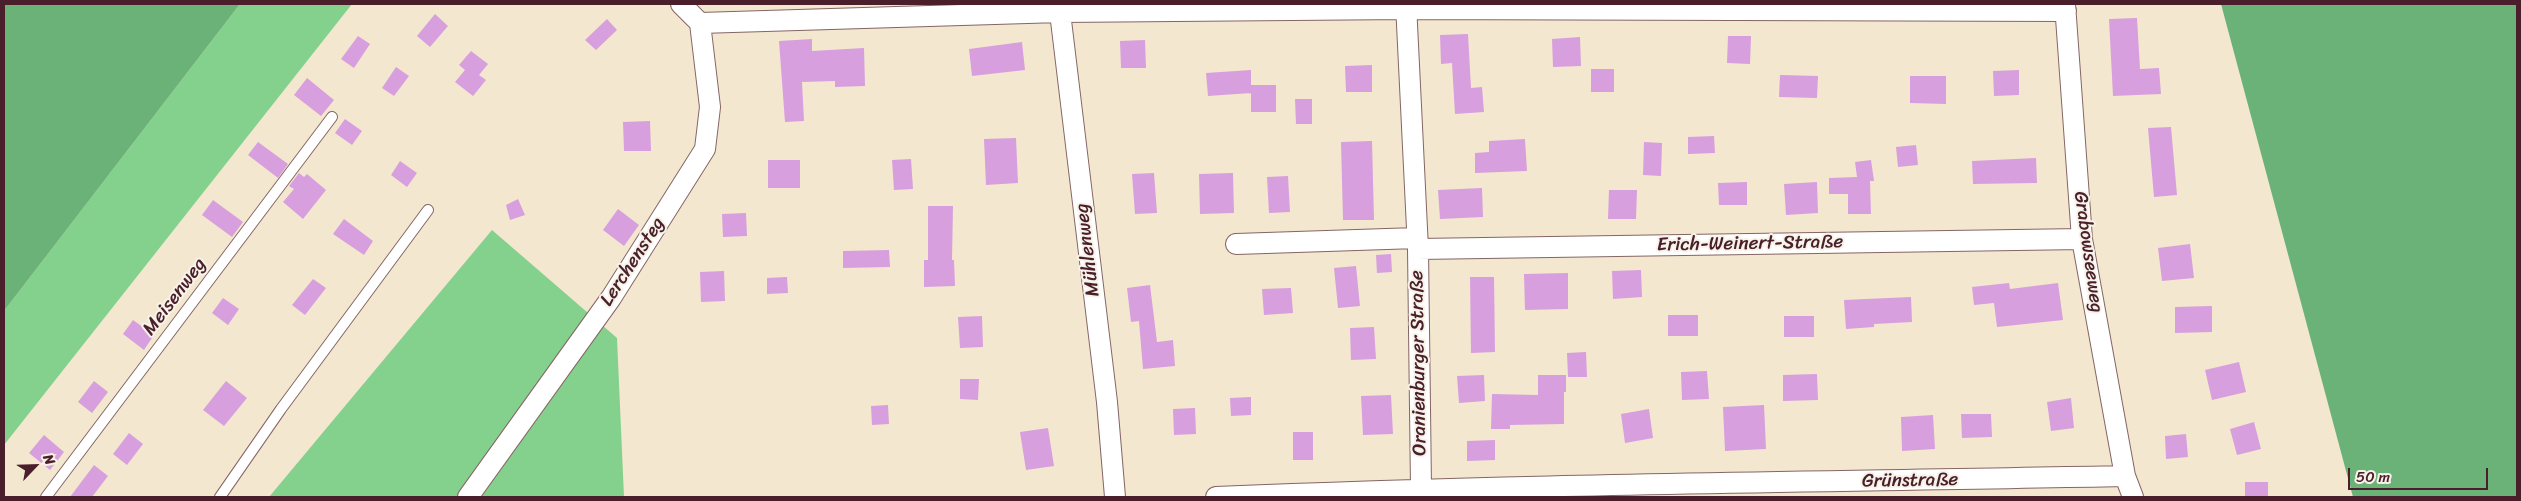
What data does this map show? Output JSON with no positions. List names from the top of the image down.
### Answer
{
  "streets": {
    "street": [
      "Erich-Weinert-Straße",
      "Mühlenweg",
      "Grabowseeweg",
      "Lerchensteg",
      "Oranienburger Straße",
      "Grünstraße"
    ],
    "lane": ["Meisenweg"]
  },
  "crossings": [
    ["Erich-Weinert-Straße", "Grabowseeweg"],
    ["Erich-Weinert-Straße", "Oranienburger Straße"],
    ["Grabowseeweg", "Grünstraße"],
    ["Oranienburger Straße", "Grünstraße"]
  ],
  "scale_bar": "50 m",
  "north": "top right"
}
